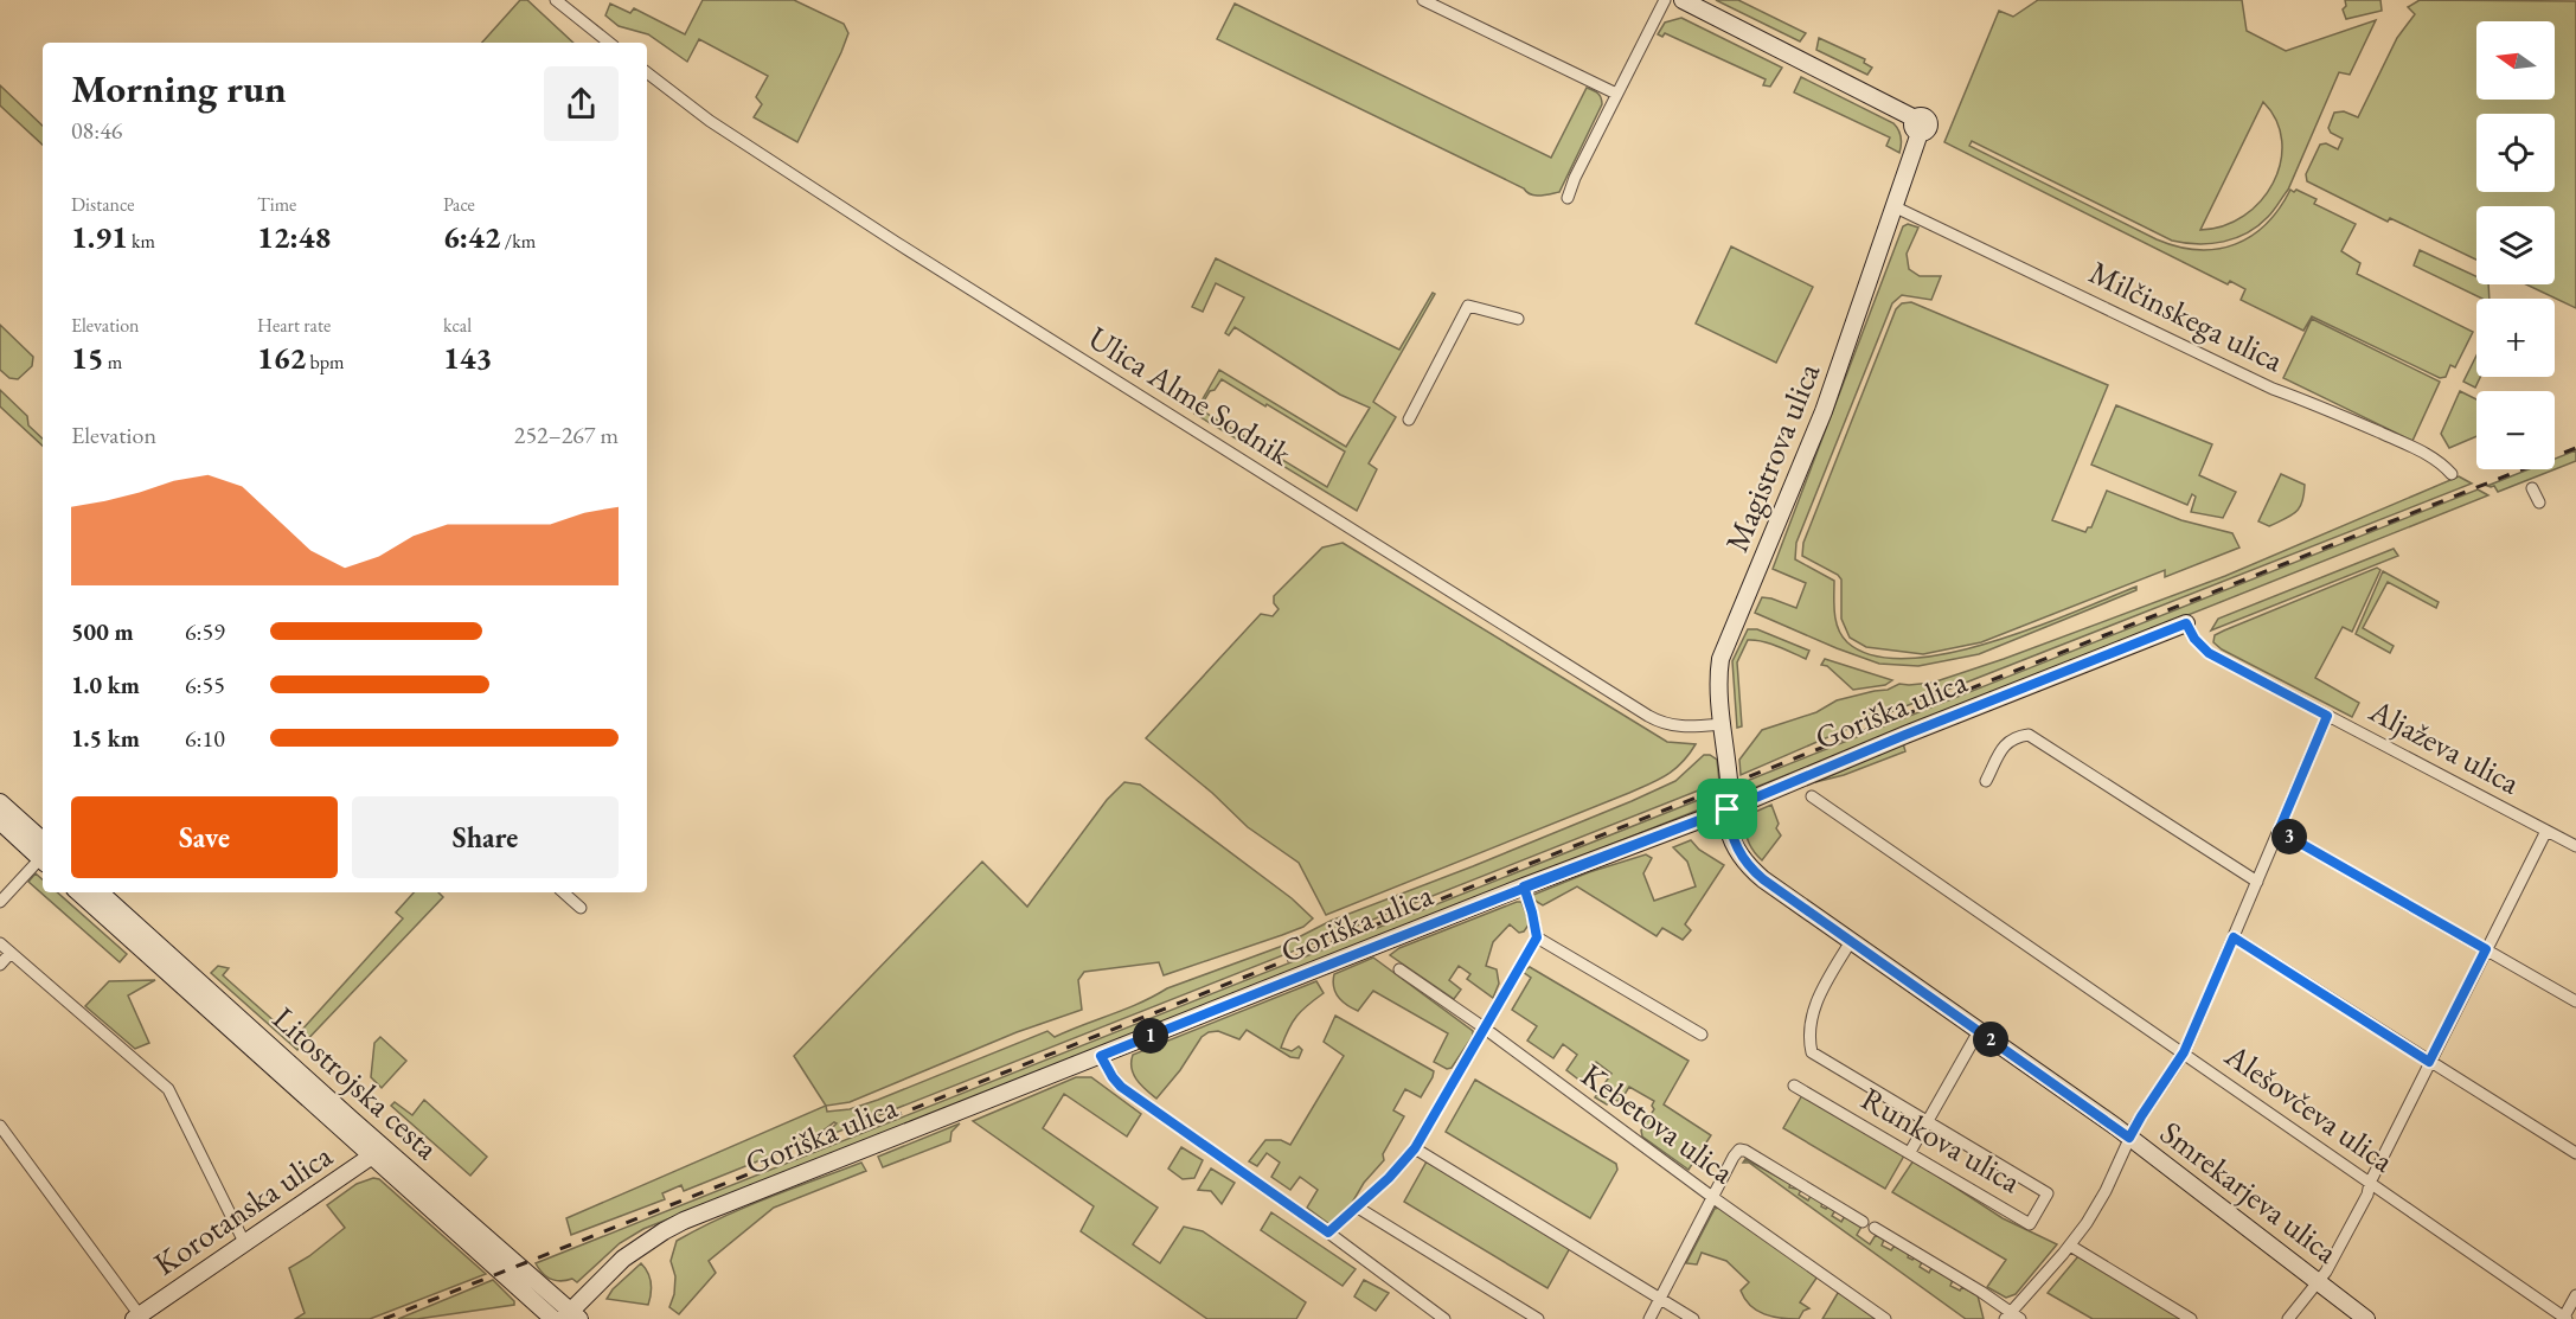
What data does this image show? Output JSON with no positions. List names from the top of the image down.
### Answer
{
  "streets": {
    "street": [
      "Milčinskega ulica",
      "Ulica Alme Sodnik",
      "Magistrova ulica",
      "Goriška ulica",
      "Aljaževa ulica",
      "Litostrojska cesta",
      "Alešovčeva ulica",
      "Kebetova ulica",
      "Runkova ulica",
      "Smrekarjeva ulica",
      "Korotanska ulica"
    ]
  },
  "crossings": [
    ["Milčinskega ulica", "Magistrova ulica"],
    ["Ulica Alme Sodnik", "Magistrova ulica"],
    ["Magistrova ulica", "Goriška ulica"],
    ["Magistrova ulica", "Smrekarjeva ulica"],
    ["Goriška ulica", "Aljaževa ulica"],
    ["Goriška ulica", "Litostrojska cesta"],
    ["Goriška ulica", "Smrekarjeva ulica"],
    ["Litostrojska cesta", "Korotanska ulica"]
  ],
  "north": "left",
  "page": {
    "map_buttons": ["+", "−"],
    "heading": ["Morning run", "08:46"],
    "stats": [
      ["Distance", "1.91 km"],
      ["Time", "12:48"],
      ["Pace", "6:42 /km"],
      ["Elevation", "15 m"],
      ["Heart rate", "162 bpm"],
      ["kcal", "143"]
    ],
    "chart": ["Elevation", "252–267 m"],
    "list": [
      {
        "name": "500 m",
        "note": "6:59"
      },
      {
        "name": "1.0 km",
        "note": "6:55"
      },
      {
        "name": "1.5 km",
        "note": "6:10"
      }
    ],
    "buttons": ["Save", "Share"],
    "pins": ["3", "1", "2"]
  }
}
